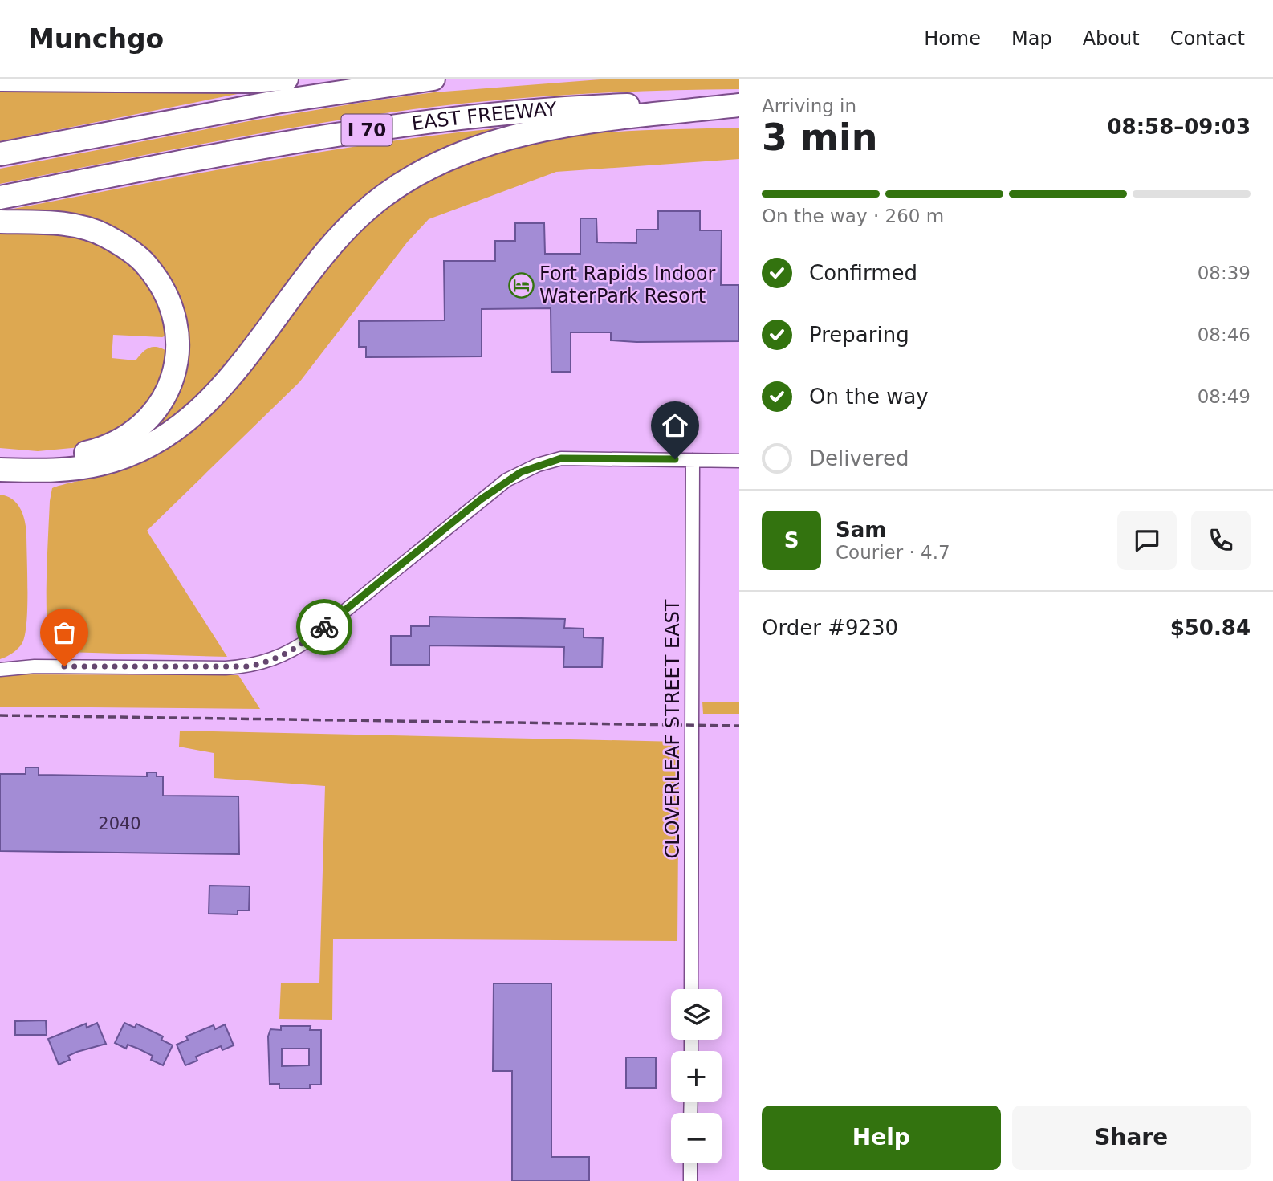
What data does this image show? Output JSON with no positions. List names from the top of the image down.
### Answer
{
  "streets": {
    "highway": ["EAST FREEWAY", "I 70"],
    "street": ["CLOVERLEAF STREET EAST"]
  },
  "places": {
    "hotel": ["Fort Rapids Indoor WaterPark Resort"]
  },
  "house_numbers": ["2040"],
  "page": {
    "header": "Munchgo",
    "nav": [
      "Home",
      "Map",
      "About",
      "Contact"
    ],
    "heading": ["3 min", "Arriving in", "08:58–09:03"],
    "panel": [
      "Sam",
      "Courier · 4.7",
      "Order #9230",
      "$50.84"
    ],
    "bar": "On the way · 260 m",
    "list": [
      ["Confirmed", "08:39"],
      ["Preparing", "08:46"],
      ["On the way", "08:49"],
      "Delivered"
    ],
    "round": "S",
    "map_buttons": ["+", "−"],
    "buttons": ["Help", "Share"]
  }
}
